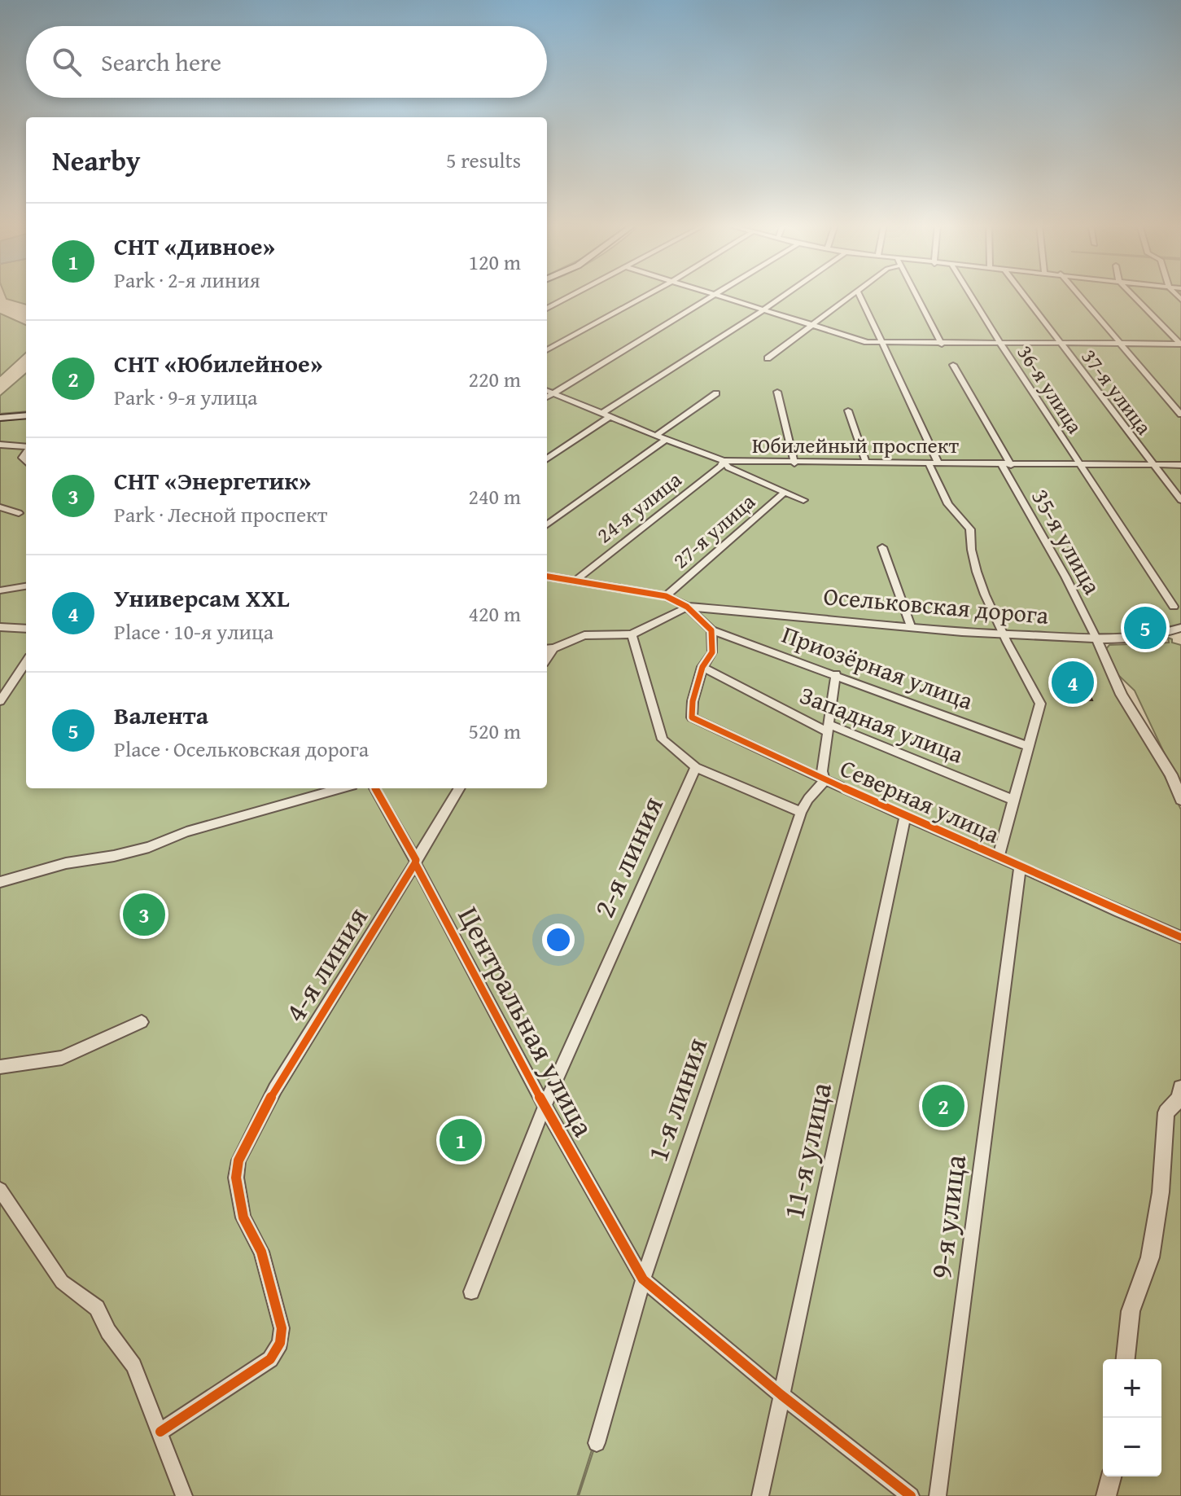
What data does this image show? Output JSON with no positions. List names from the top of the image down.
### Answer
{
  "streets": {
    "street": [
      "36-я улица",
      "37-я улица",
      "Юбилейный проспект",
      "24-я улица",
      "27-я улица",
      "35-я улица",
      "Осельковская дорога",
      "Приозёрная улица",
      "Западная улица",
      "Северная улица",
      "2-я линия",
      "4-я линия",
      "Центральная улица",
      "1-я линия",
      "11-я улица",
      "9-я улица"
    ]
  },
  "crossings": [
    ["36-я улица", "Юбилейный проспект"],
    ["37-я улица", "Юбилейный проспект"],
    ["Юбилейный проспект", "24-я улица"],
    ["Юбилейный проспект", "35-я улица"],
    ["35-я улица", "Осельковская дорога"],
    ["Западная улица", "Северная улица"],
    ["Северная улица", "1-я линия"],
    ["Северная улица", "11-я улица"],
    ["Северная улица", "9-я улица"],
    ["2-я линия", "Центральная улица"],
    ["4-я линия", "Центральная улица"],
    ["Центральная улица", "1-я линия"]
  ],
  "page": {
    "search": "Search here",
    "heading": ["Nearby", "5 results"],
    "list": [
      {
        "mark": "1",
        "name": "СНТ «Дивное»",
        "note": "Park · 2-я линия",
        "value": "120 m"
      },
      {
        "mark": "2",
        "name": "СНТ «Юбилейное»",
        "note": "Park · 9-я улица",
        "value": "220 m"
      },
      {
        "mark": "3",
        "name": "СНТ «Энергетик»",
        "note": "Park · Лесной проспект",
        "value": "240 m"
      },
      {
        "mark": "4",
        "name": "Универсам XXL",
        "note": "Place · 10-я улица",
        "value": "420 m"
      },
      {
        "mark": "5",
        "name": "Валента",
        "note": "Place · Осельковская дорога",
        "value": "520 m"
      }
    ],
    "pins": [
      "5",
      "4",
      "3",
      "2",
      "1"
    ],
    "map_buttons": ["+", "−"]
  }
}
